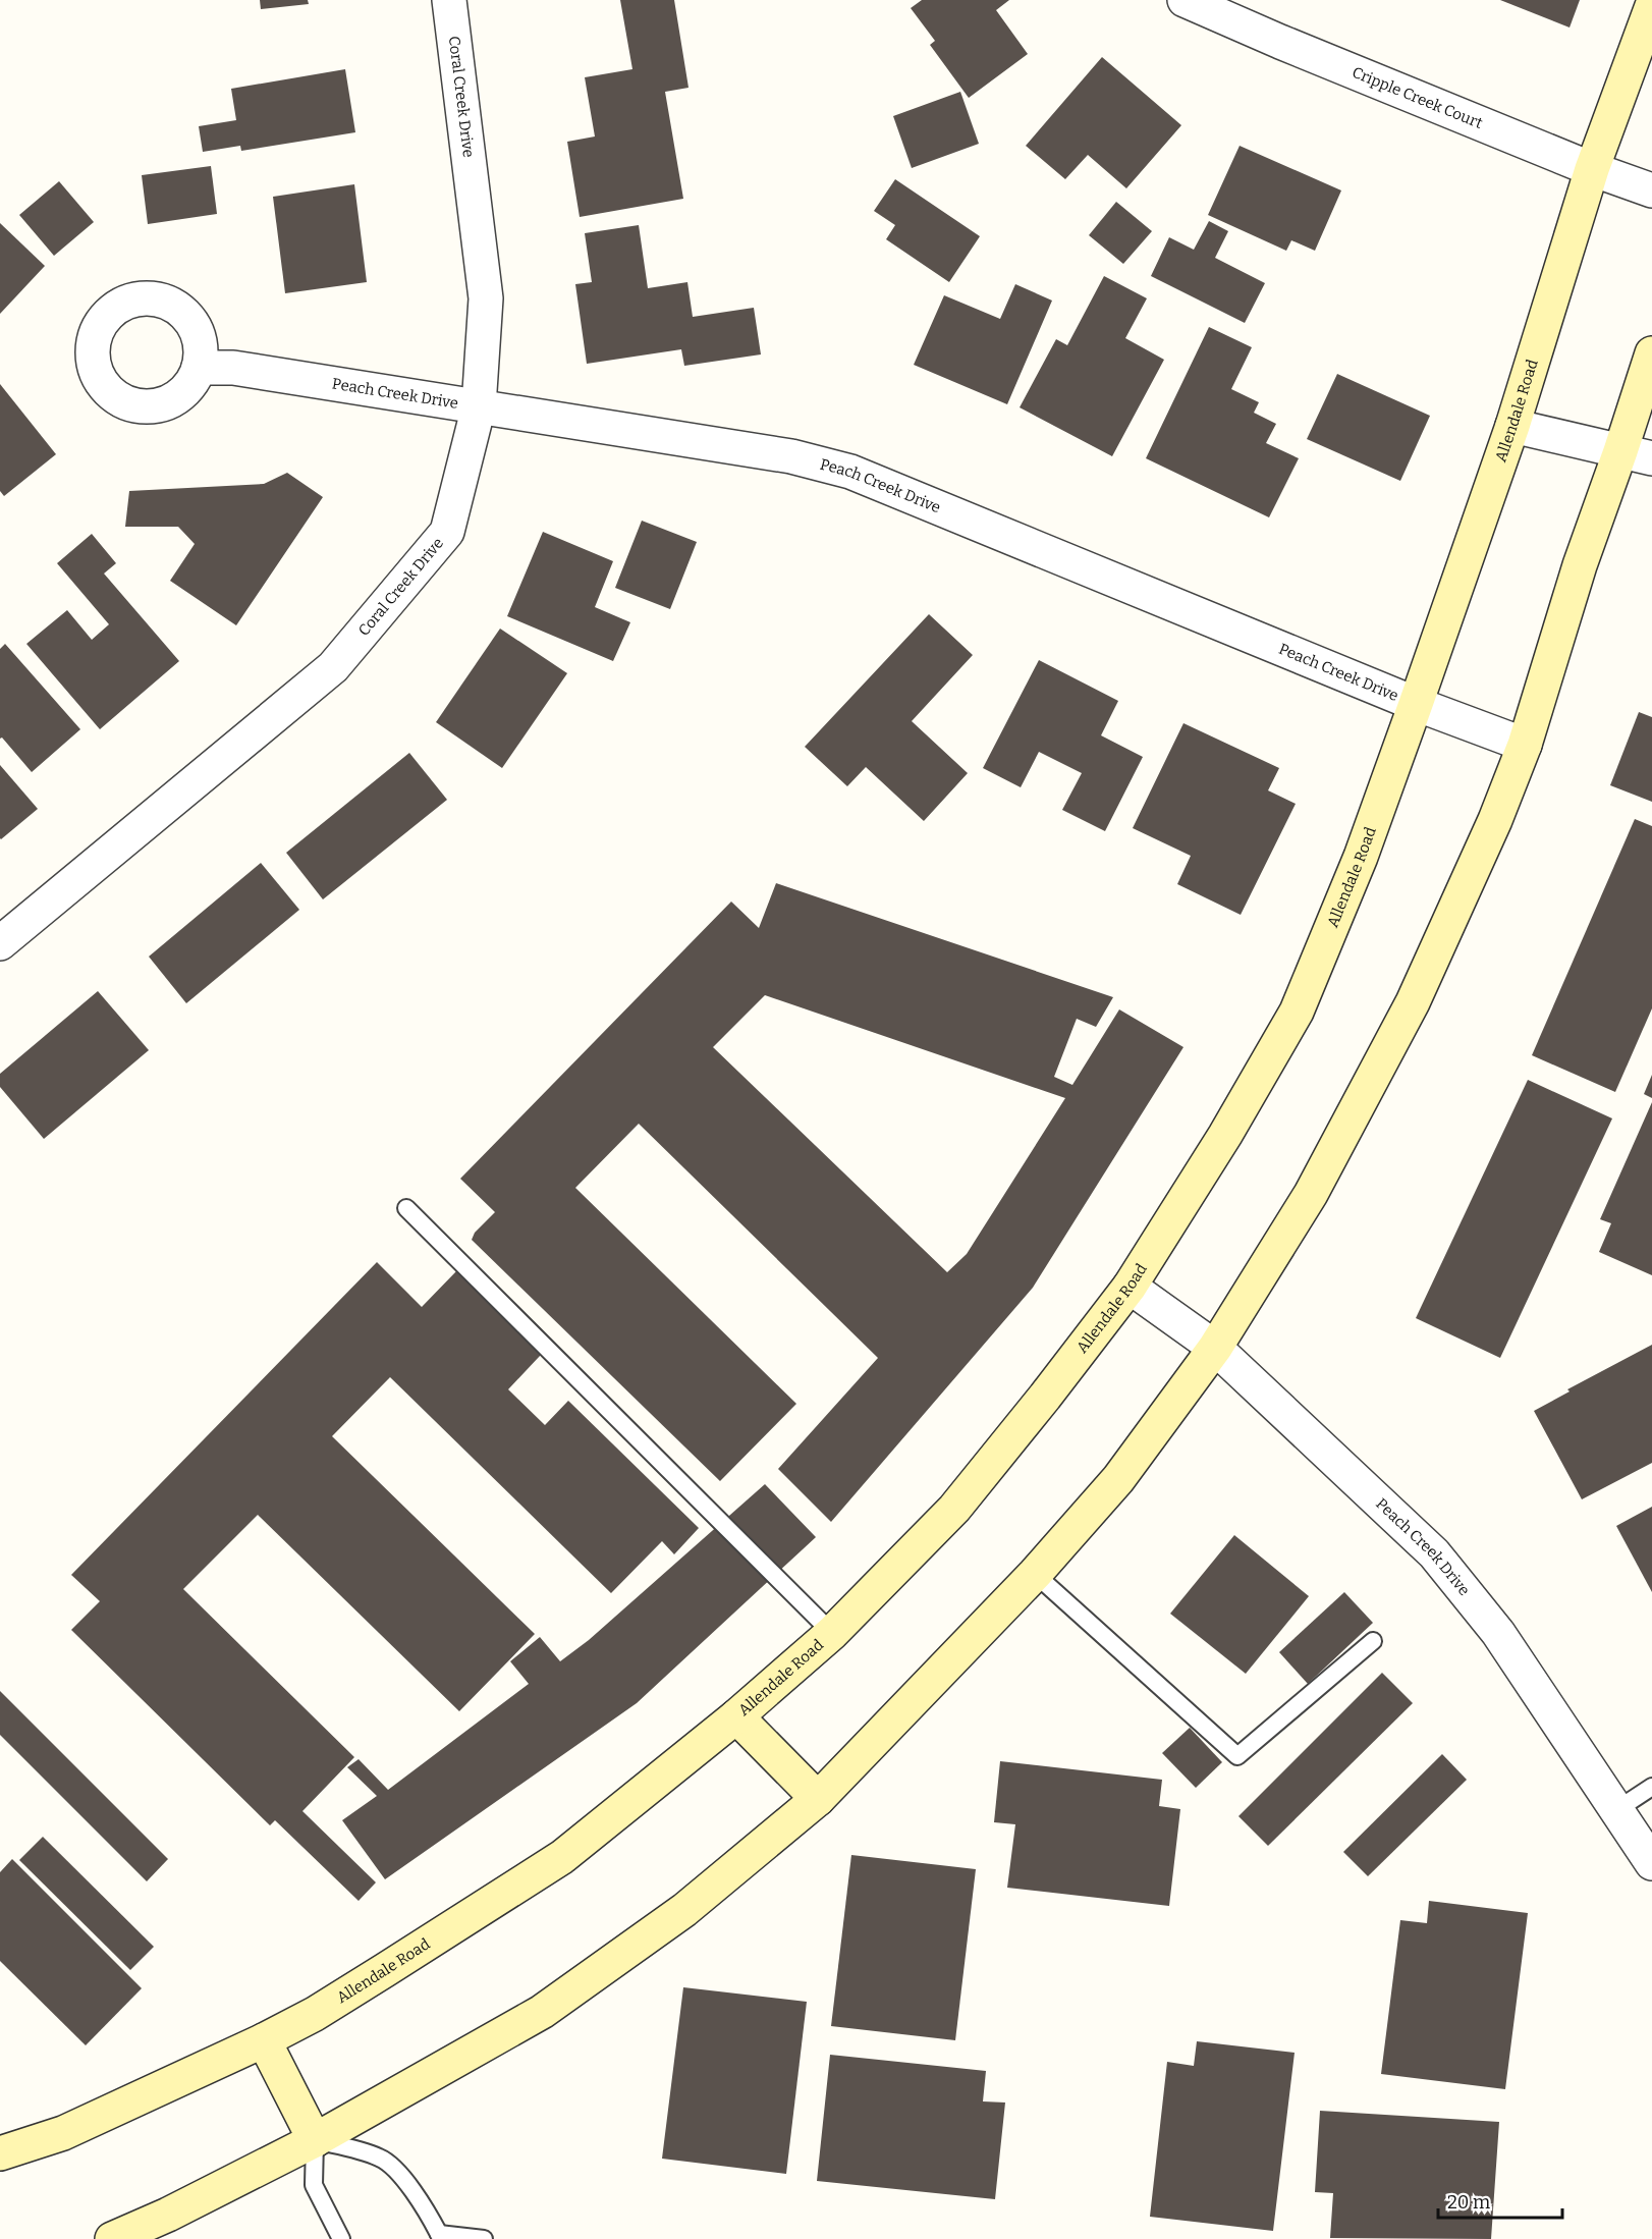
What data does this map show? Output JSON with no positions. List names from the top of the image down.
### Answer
{
  "streets": {
    "main road": ["Allendale Road"],
    "street": ["Coral Creek Drive", "Cripple Creek Court", "Peach Creek Drive"]
  },
  "crossings": [
    ["Coral Creek Drive", "Peach Creek Drive"],
    ["Cripple Creek Court", "Allendale Road"],
    ["Peach Creek Drive", "Allendale Road"]
  ],
  "scale_bar": "20 m"
}
